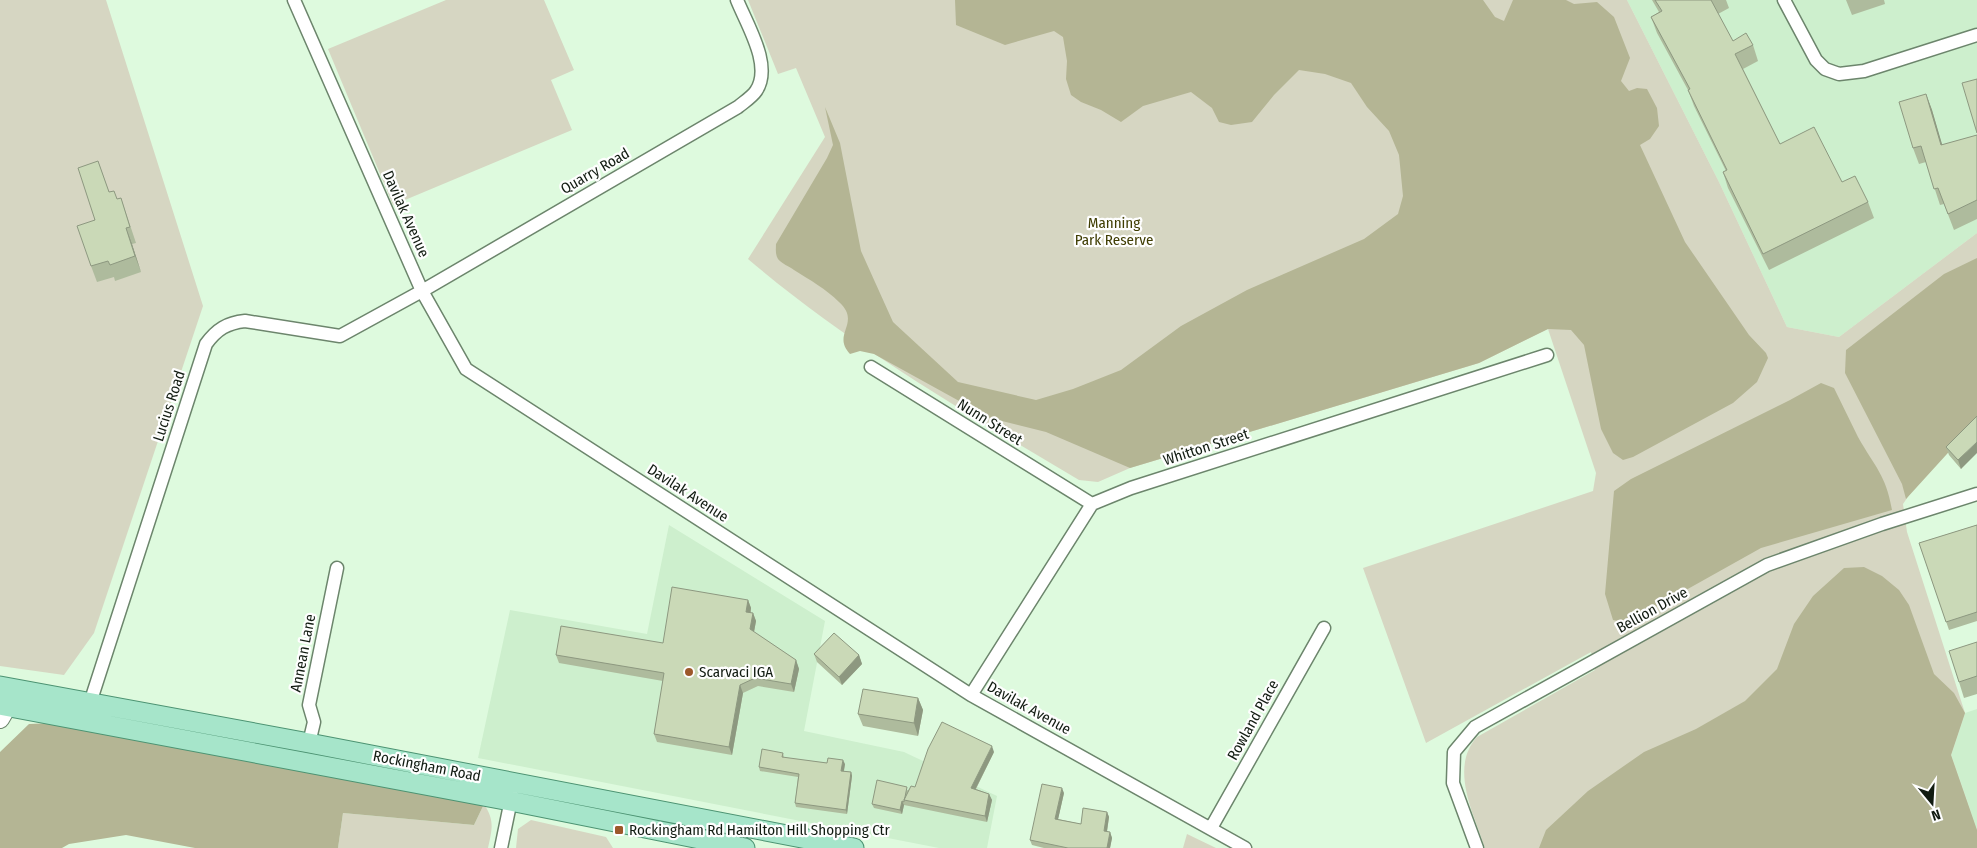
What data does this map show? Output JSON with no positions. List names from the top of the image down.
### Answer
{
  "streets": {
    "main road": ["Rockingham Road"],
    "street": [
      "Quarry Road",
      "Davilak Avenue",
      "Lucius Road",
      "Nunn Street",
      "Whitton Street",
      "Bellion Drive",
      "Annean Lane",
      "Rowland Place"
    ]
  },
  "crossings": [
    ["Quarry Road", "Davilak Avenue"],
    ["Quarry Road", "Lucius Road"],
    ["Davilak Avenue", "Lucius Road"],
    ["Davilak Avenue", "Rowland Place"],
    ["Lucius Road", "Rockingham Road"],
    ["Nunn Street", "Whitton Street"],
    ["Annean Lane", "Rockingham Road"]
  ],
  "parks": ["Manning Park Reserve"],
  "places": {
    "other": ["Scarvaci IGA"],
    "transit": ["Rockingham Rd Hamilton Hill Shopping Ctr"]
  },
  "north": "bottom"
}
